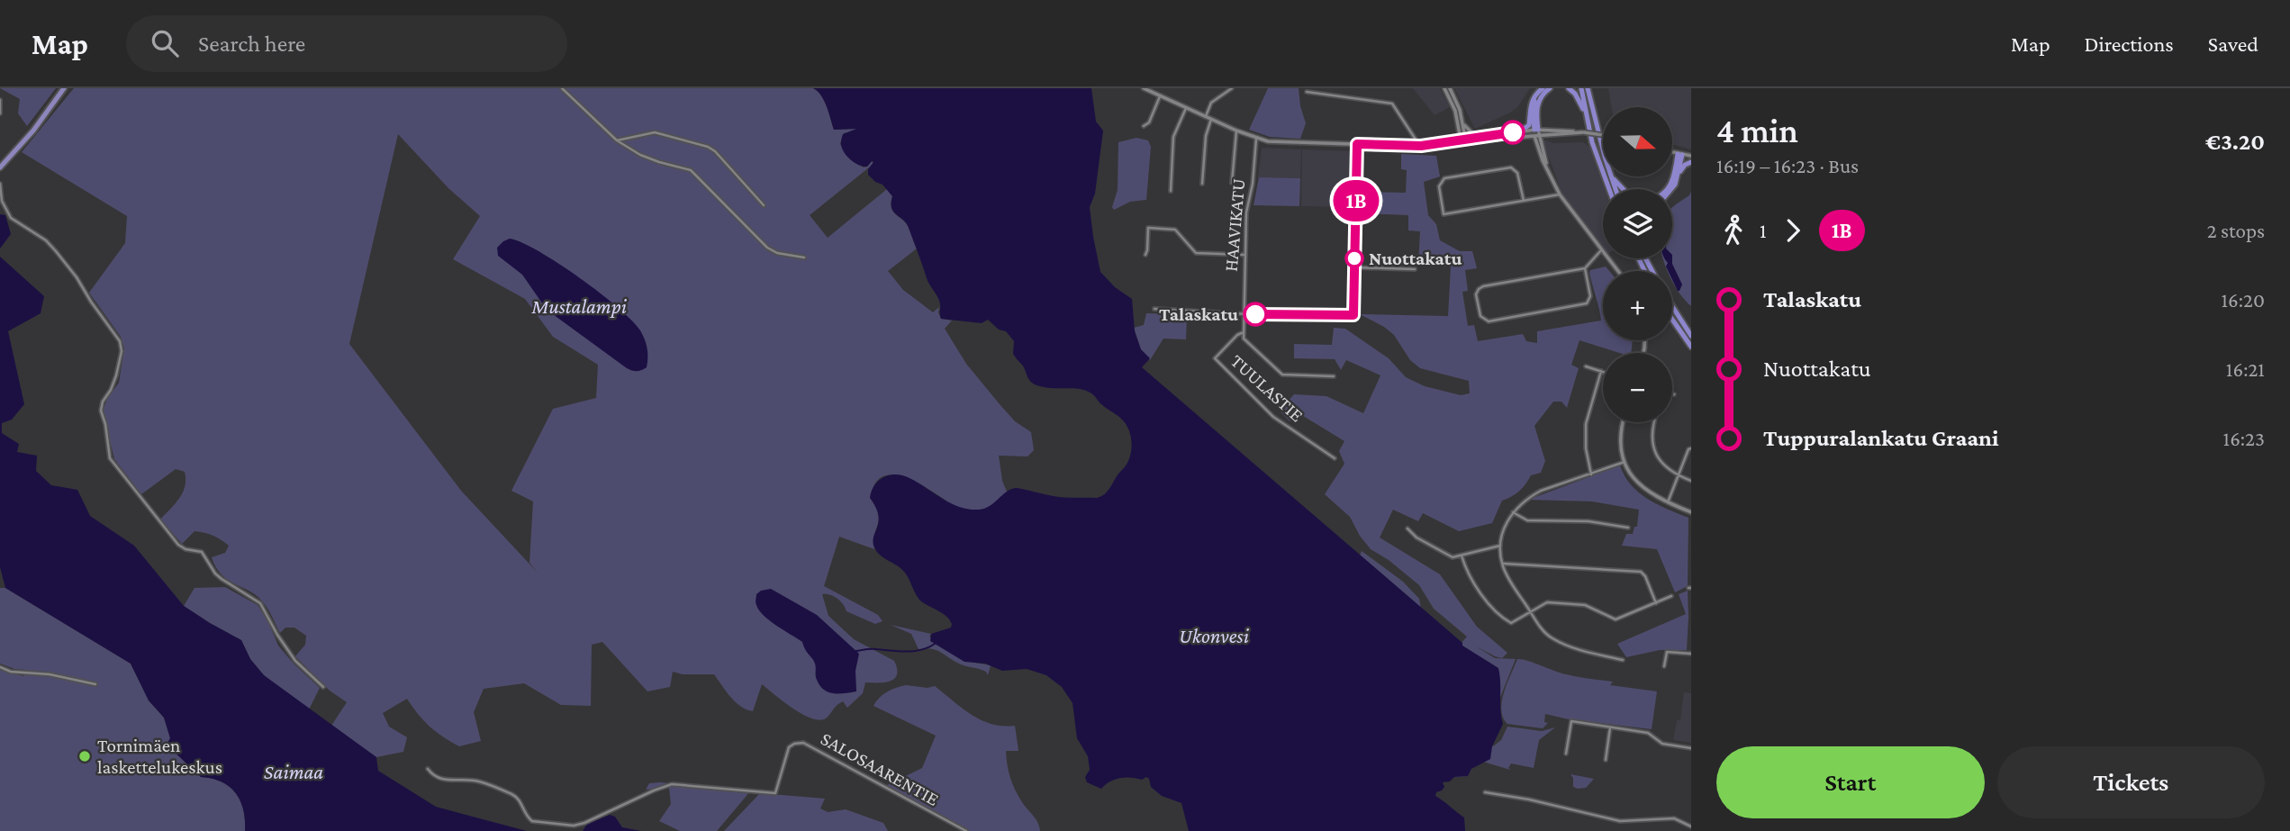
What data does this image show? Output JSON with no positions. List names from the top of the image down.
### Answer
{
  "streets": {
    "street": ["HAAVIKATU", "TUULASTIE", "SALOSAARENTIE"]
  },
  "crossings": [
    ["HAAVIKATU", "TUULASTIE"]
  ],
  "water": ["Mustalampi", "Ukonvesi", "Saimaa"],
  "places": ["Nuottakatu", "Talaskatu", "Tornimäen laskettelukeskus"],
  "lines": ["bus line 1B"],
  "north": "right",
  "page": {
    "header": "Map",
    "search": "Search here",
    "nav": ["Map", "Directions", "Saved"],
    "on_map": "1B",
    "heading": ["4 min", "16:19 – 16:23 · Bus", "€3.20"],
    "map_buttons": ["+", "−"],
    "legs": ["1", "1B", "2 stops"],
    "list": [
      {
        "name": "Talaskatu",
        "value": "16:20"
      },
      {
        "name": "Nuottakatu",
        "value": "16:21"
      },
      {
        "name": "Tuppuralankatu Graani",
        "value": "16:23"
      }
    ],
    "buttons": ["Start", "Tickets"]
  }
}
